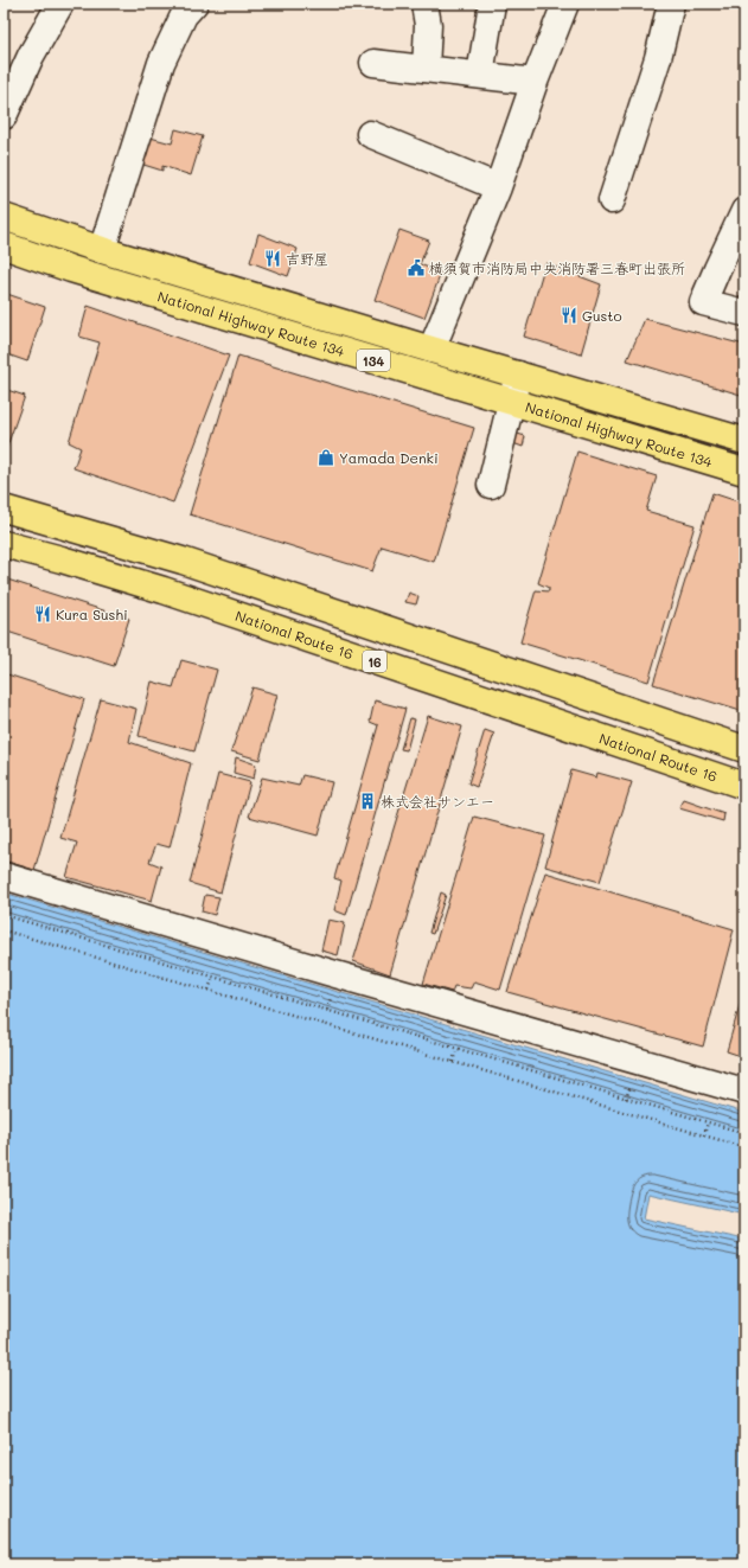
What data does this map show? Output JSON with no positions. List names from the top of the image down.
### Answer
{
  "streets": {
    "highway": [
      "National Highway Route 134",
      "134",
      "National Route 16",
      "16"
    ]
  },
  "places": {
    "restaurant": ["吉野屋", "Gusto", "Kura Sushi"],
    "public building": ["横須賀市消防局中央消防署三春町出張所"],
    "shop": ["Yamada Denki"],
    "building": ["株式会社サンエー"]
  }
}
